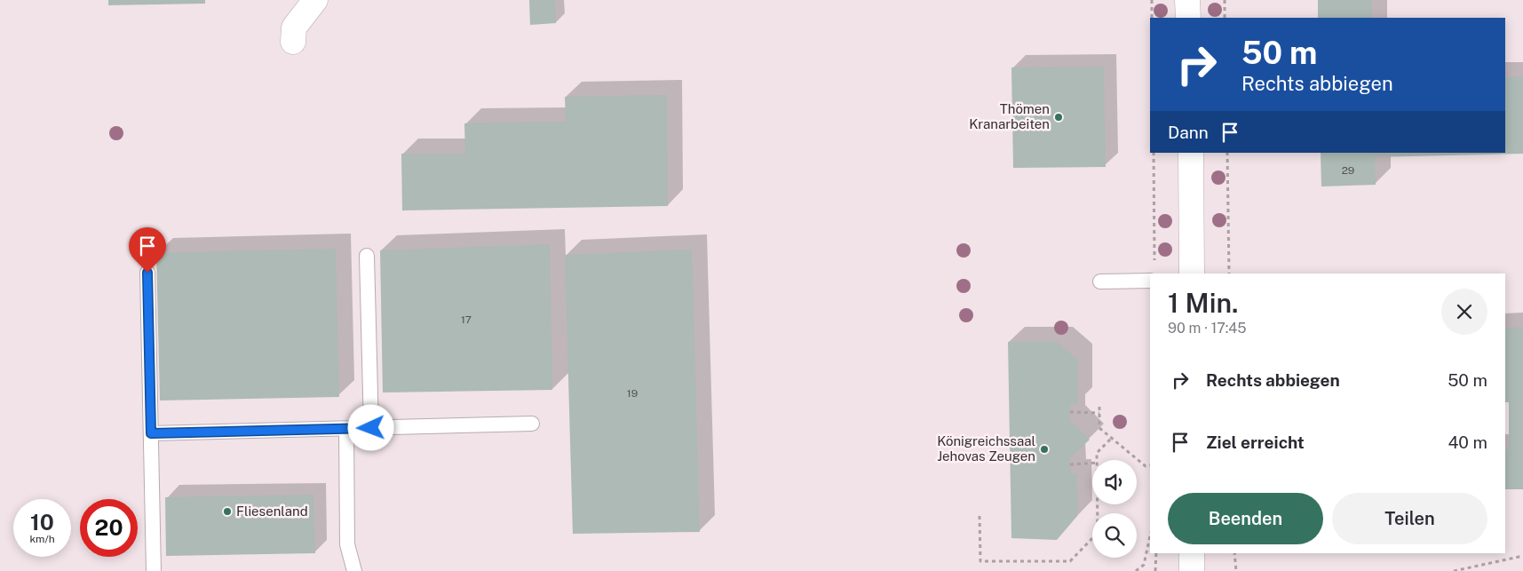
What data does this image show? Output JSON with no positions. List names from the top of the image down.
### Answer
{
  "places": ["Thömen Kranarbeiten", "Königreichssaal Jehovas Zeugen", "Fliesenland"],
  "house_numbers": ["29", "17", "19"],
  "page": {
    "turn": ["50 m", "Rechts abbiegen"],
    "then": "Dann",
    "heading": ["1 Min.", "90 m · 17:45"],
    "list": [
      {
        "name": "Rechts abbiegen",
        "value": "50 m"
      },
      {
        "name": "Ziel erreicht",
        "value": "40 m"
      }
    ],
    "buttons": ["Beenden", "Teilen"],
    "speed": "10 km/h",
    "limit": "20"
  }
}
